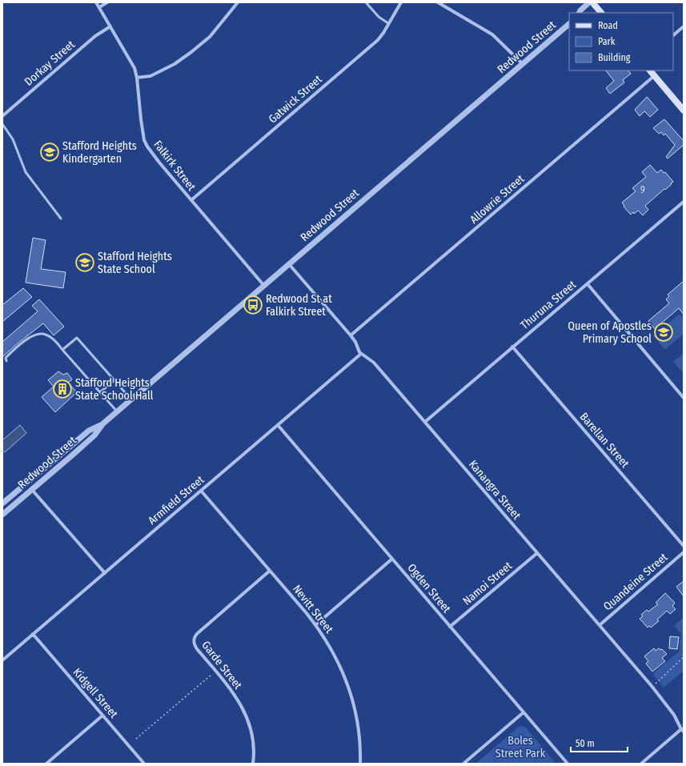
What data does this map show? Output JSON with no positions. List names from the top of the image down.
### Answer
{
  "streets": {
    "street": [
      "Redwood Street",
      "Dorkay Street",
      "Gatwick Street",
      "Falkirk Street",
      "Allowrie Street",
      "Thuruna Street",
      "Barellan Street",
      "Kanangra Street",
      "Armfield Street",
      "Quandeine Street",
      "Namoi Street",
      "Ogden Street",
      "Nevitt Street",
      "Garde Street",
      "Kidgell Street"
    ]
  },
  "crossings": [
    ["Redwood Street", "Falkirk Street"],
    ["Dorkay Street", "Falkirk Street"],
    ["Gatwick Street", "Falkirk Street"],
    ["Thuruna Street", "Barellan Street"],
    ["Thuruna Street", "Kanangra Street"],
    ["Kanangra Street", "Armfield Street"],
    ["Kanangra Street", "Quandeine Street"],
    ["Kanangra Street", "Namoi Street"],
    ["Armfield Street", "Ogden Street"],
    ["Armfield Street", "Nevitt Street"],
    ["Armfield Street", "Kidgell Street"],
    ["Namoi Street", "Ogden Street"],
    ["Nevitt Street", "Garde Street"]
  ],
  "parks": ["Boles Street Park"],
  "places": {
    "school or university": ["Stafford Heights Kindergarten", "Stafford Heights State School", "Queen of Apostles Primary School"],
    "bus stop": ["Redwood St at Falkirk Street"],
    "building": ["Stafford Heights State School Hall"]
  },
  "house_numbers": ["9"],
  "legend": ["Road", "Park", "Building"],
  "scale_bar": "50 m"
}
